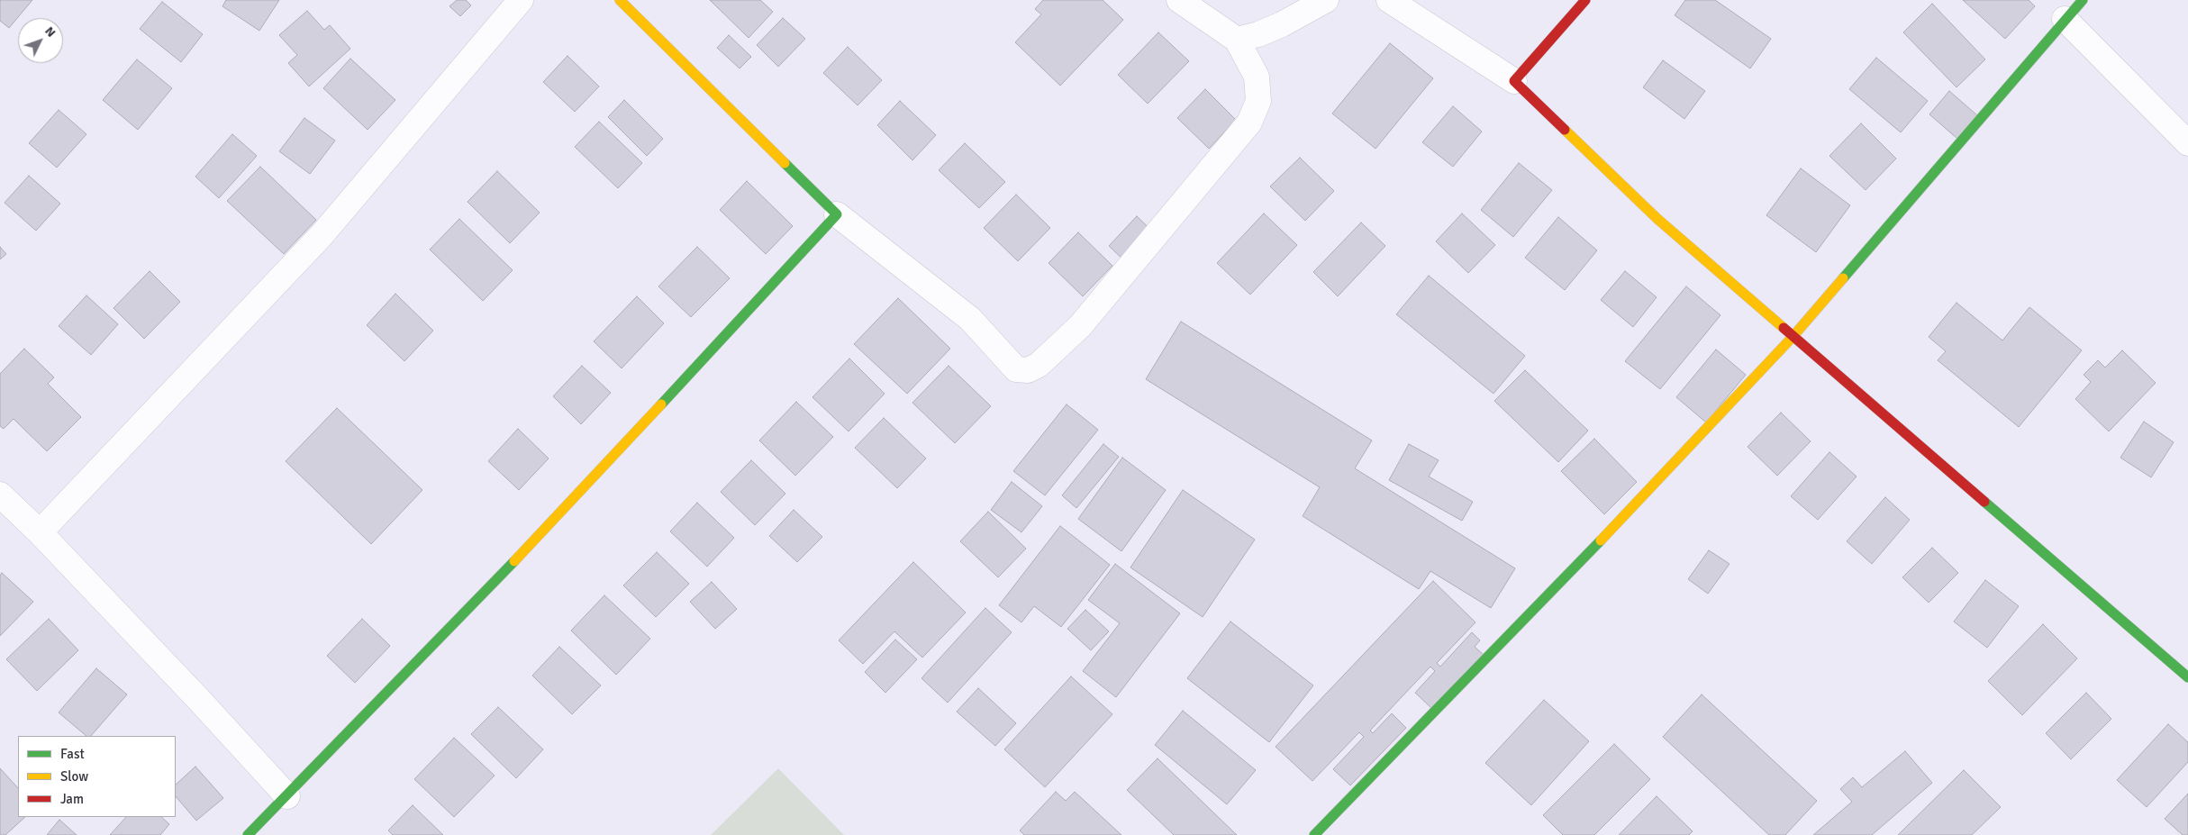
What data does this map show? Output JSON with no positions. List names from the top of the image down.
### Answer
{
  "legend": ["Fast", "Slow", "Jam"],
  "north": "top right"
}
